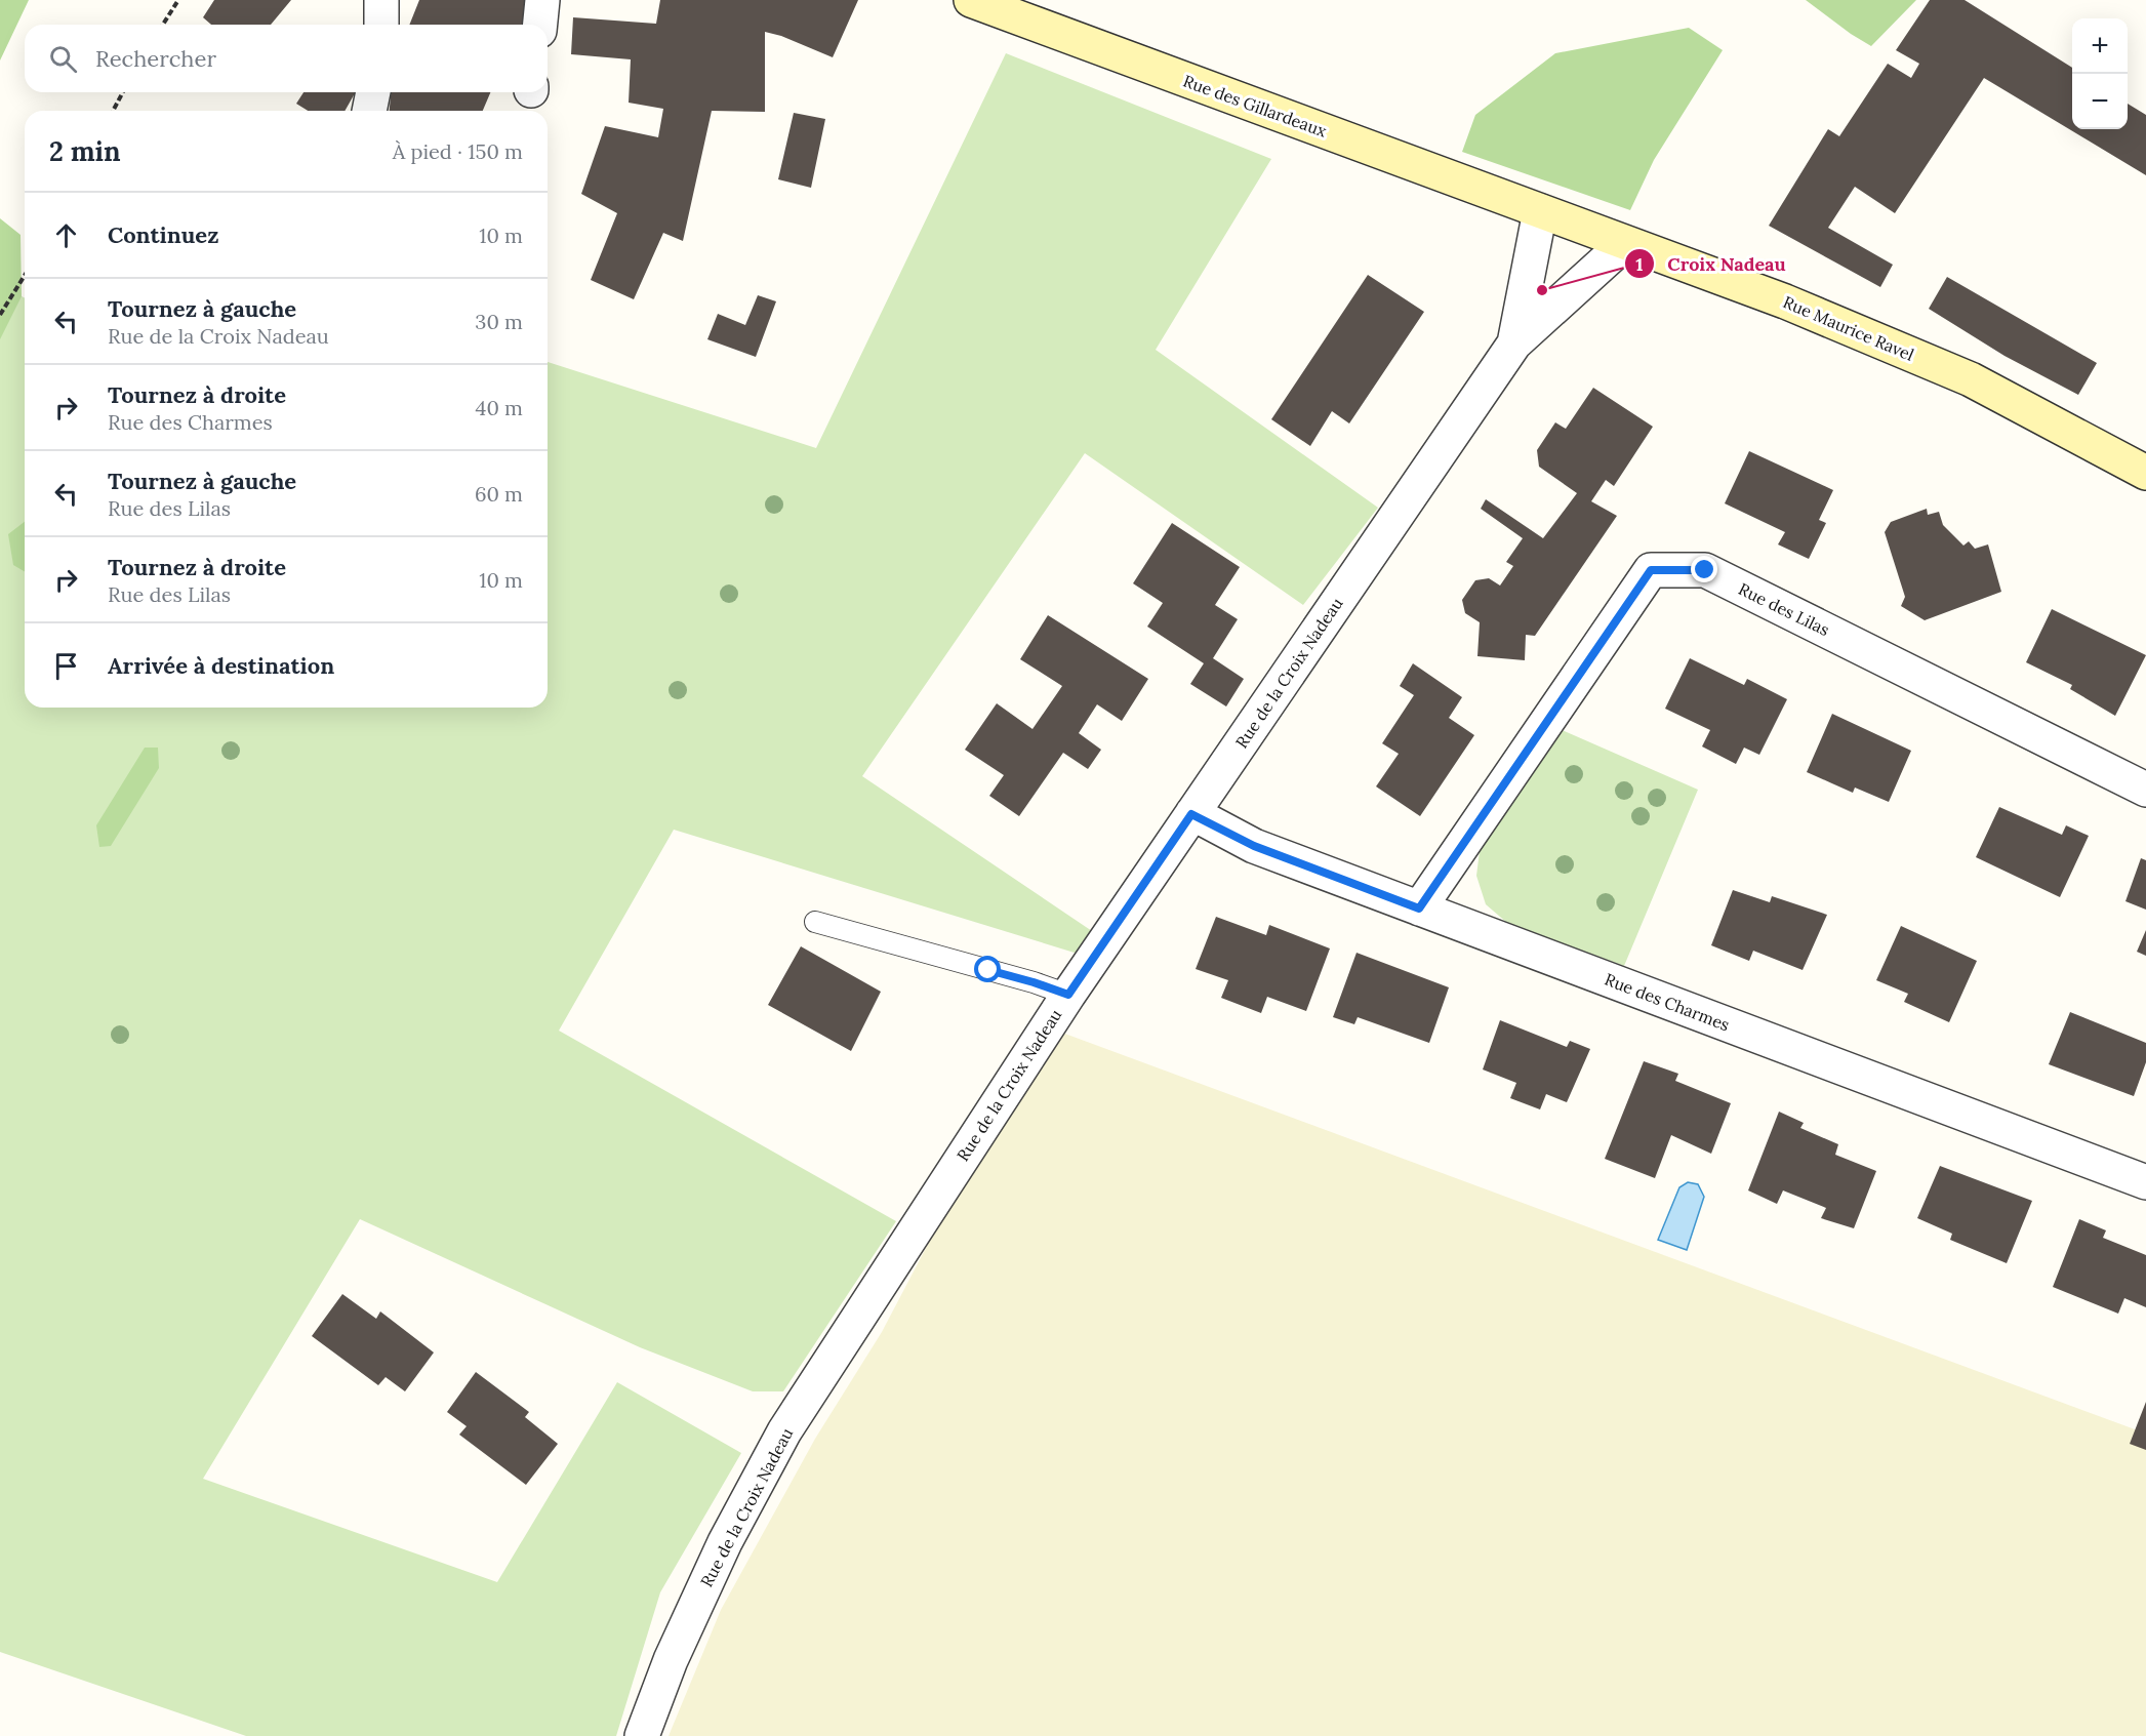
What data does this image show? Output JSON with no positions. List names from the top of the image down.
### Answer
{
  "streets": {
    "street": [
      "Rue des Gillardeaux",
      "Rue Maurice Ravel",
      "Rue des Lilas",
      "Rue de la Croix Nadeau",
      "Rue des Charmes"
    ]
  },
  "crossings": [
    ["Rue des Gillardeaux", "Rue Maurice Ravel"],
    ["Rue des Lilas", "Rue des Charmes"],
    ["Rue de la Croix Nadeau", "Rue des Charmes"]
  ],
  "places": ["Croix Nadeau"],
  "page": {
    "map_buttons": ["+", "−"],
    "search": "Rechercher",
    "heading": ["2 min", "À pied · 150 m"],
    "list": [
      ["Continuez", "10 m"],
      ["Tournez à gauche", "Rue de la Croix Nadeau", "30 m"],
      ["Tournez à droite", "Rue des Charmes", "40 m"],
      ["Tournez à gauche", "Rue des Lilas", "60 m"],
      ["Tournez à droite", "Rue des Lilas", "10 m"],
      "Arrivée à destination"
    ]
  }
}
